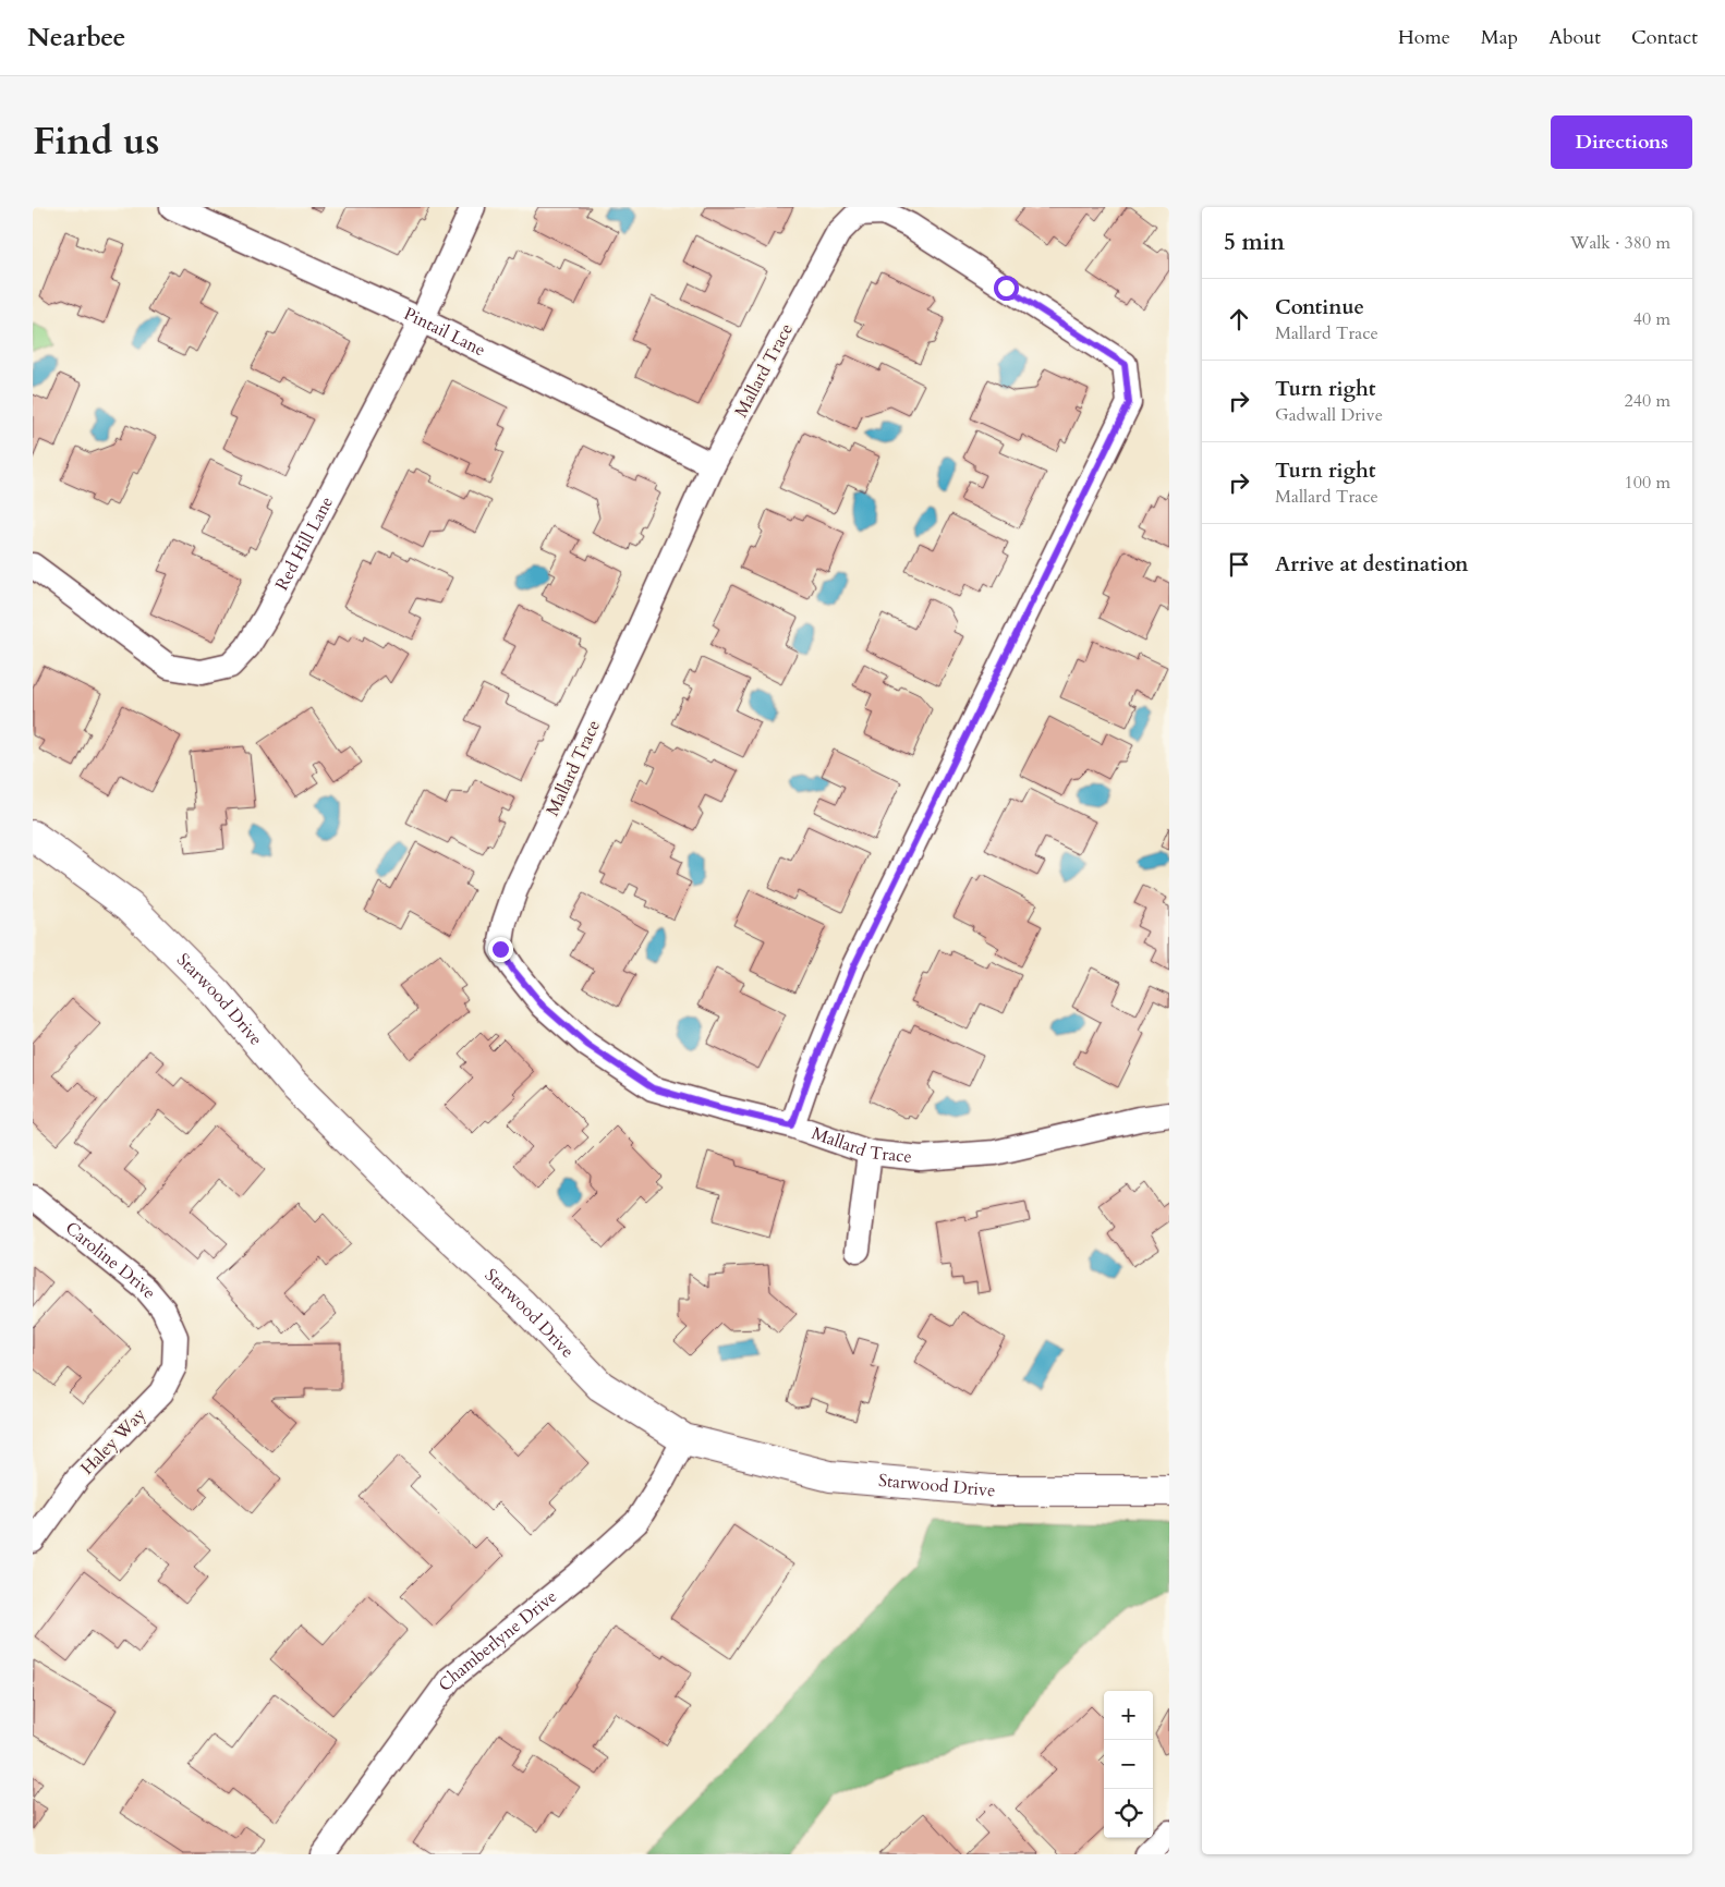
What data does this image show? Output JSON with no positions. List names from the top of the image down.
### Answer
{
  "streets": {
    "street": [
      "Pintail Lane",
      "Mallard Trace",
      "Red Hill Lane",
      "Starwood Drive",
      "Caroline Drive",
      "Haley Way",
      "Chamberlyne Drive"
    ]
  },
  "crossings": [
    ["Pintail Lane", "Mallard Trace"],
    ["Pintail Lane", "Red Hill Lane"],
    ["Starwood Drive", "Chamberlyne Drive"],
    ["Caroline Drive", "Haley Way"]
  ],
  "page": {
    "header": "Nearbee",
    "nav": [
      "Home",
      "Map",
      "About",
      "Contact"
    ],
    "title": "Find us",
    "buttons": "Directions",
    "heading": ["5 min", "Walk · 380 m"],
    "list": [
      ["Continue", "Mallard Trace", "40 m"],
      ["Turn right", "Gadwall Drive", "240 m"],
      ["Turn right", "Mallard Trace", "100 m"],
      "Arrive at destination"
    ],
    "map_buttons": ["+", "−"]
  }
}
